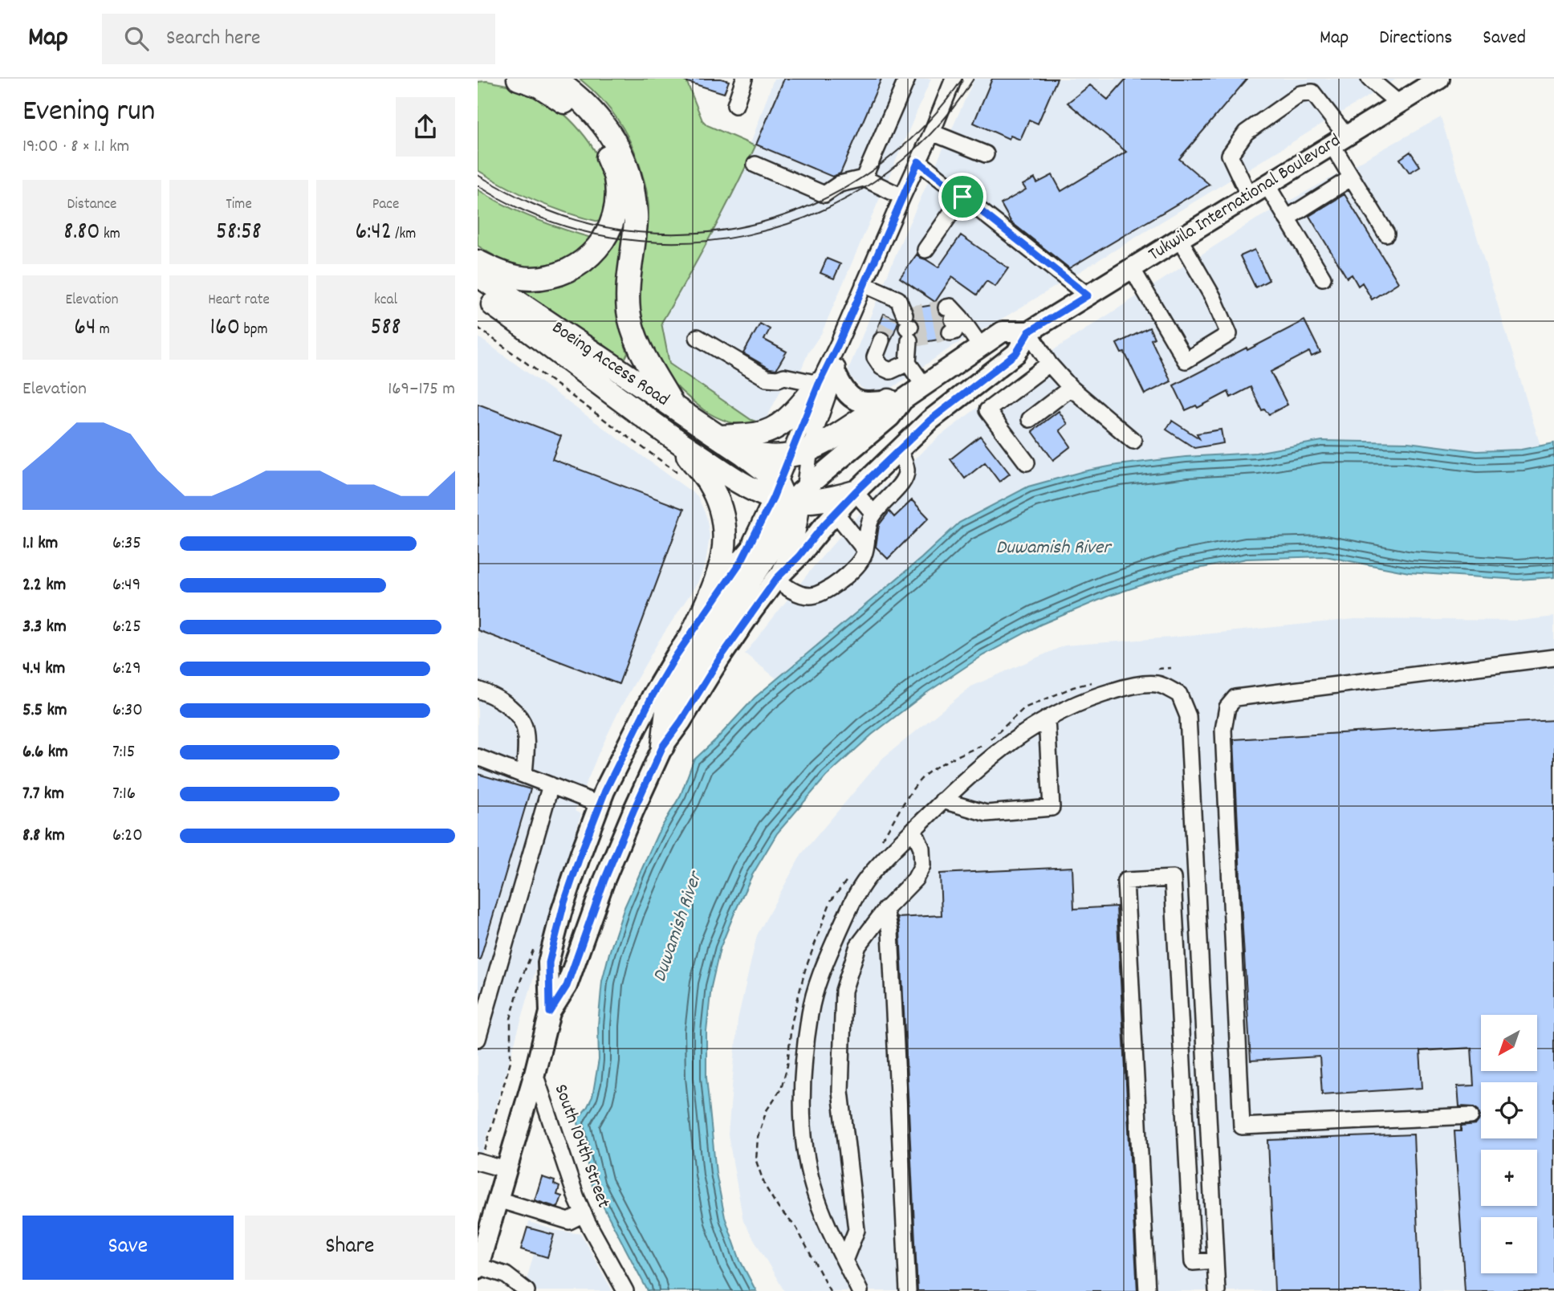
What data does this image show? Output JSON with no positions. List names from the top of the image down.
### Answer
{
  "streets": {
    "highway": ["Boeing Access Road"],
    "main road": ["Tukwila International Boulevard"],
    "street": ["South 104th Street"]
  },
  "water": ["Duwamish River"],
  "north": "bottom left",
  "page": {
    "header": "Map",
    "search": "Search here",
    "nav": ["Map", "Directions", "Saved"],
    "heading": ["Evening run", "19:00 · 8 × 1.1 km"],
    "stats": [
      ["Distance", "8.80 km"],
      ["Time", "58:58"],
      ["Pace", "6:42 /km"],
      ["Elevation", "64 m"],
      ["Heart rate", "160 bpm"],
      ["kcal", "588"]
    ],
    "chart": ["Elevation", "169–175 m"],
    "list": [
      {
        "name": "1.1 km",
        "note": "6:35"
      },
      {
        "name": "2.2 km",
        "note": "6:49"
      },
      {
        "name": "3.3 km",
        "note": "6:25"
      },
      {
        "name": "4.4 km",
        "note": "6:29"
      },
      {
        "name": "5.5 km",
        "note": "6:30"
      },
      {
        "name": "6.6 km",
        "note": "7:15"
      },
      {
        "name": "7.7 km",
        "note": "7:16"
      },
      {
        "name": "8.8 km",
        "note": "6:20"
      }
    ],
    "map_buttons": ["+", "−"],
    "buttons": ["Save", "Share"]
  }
}
